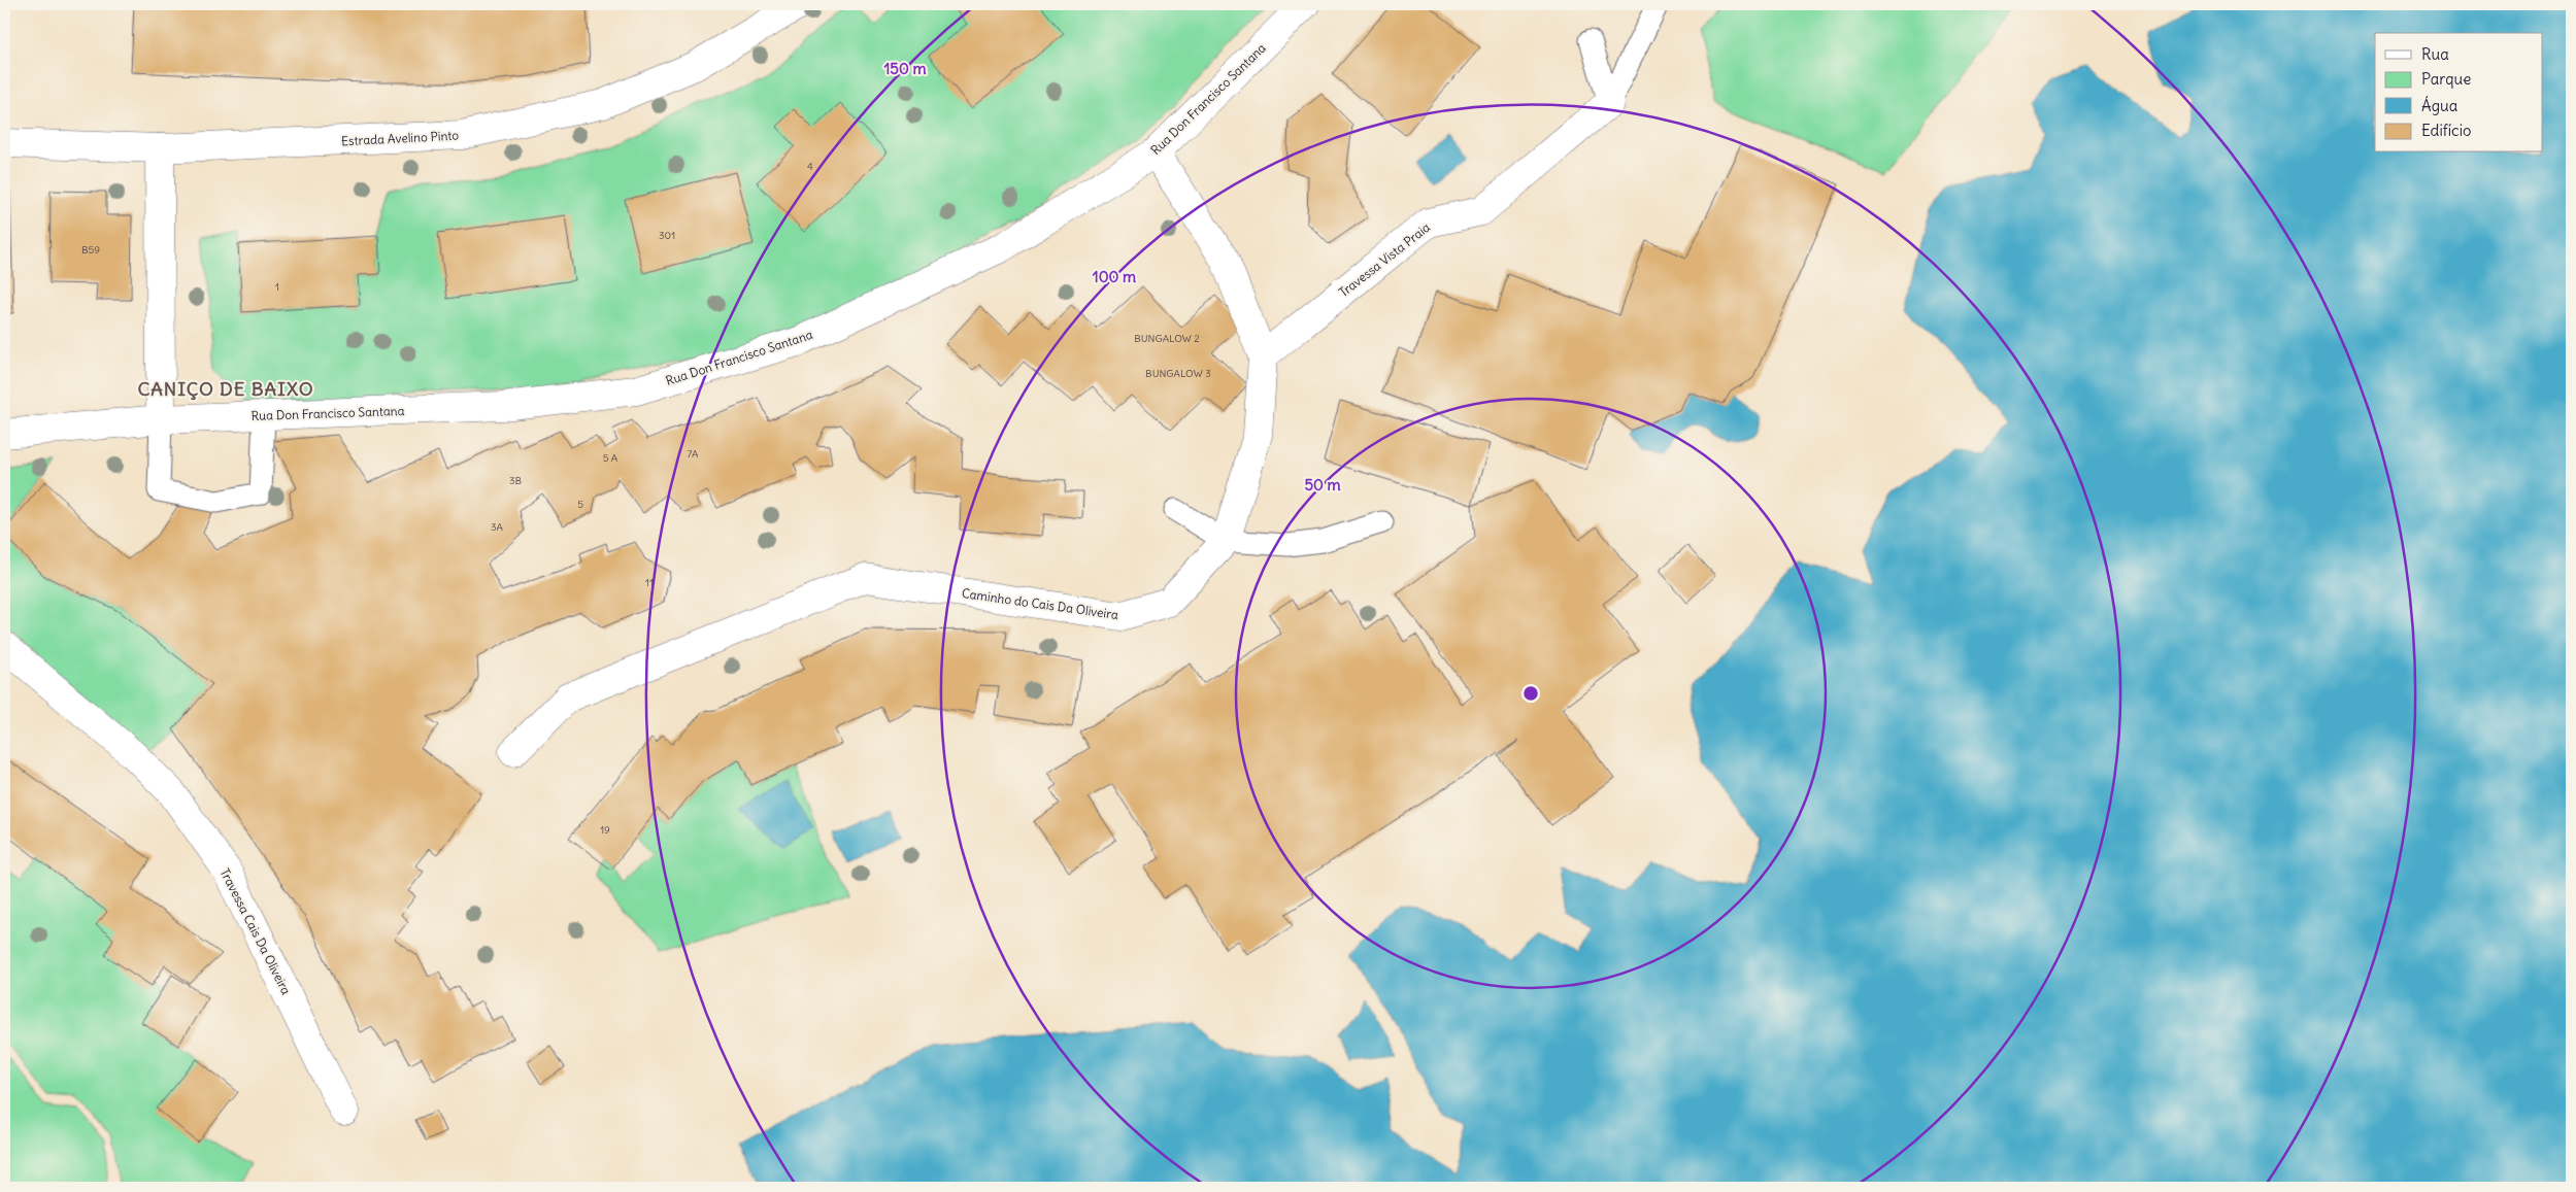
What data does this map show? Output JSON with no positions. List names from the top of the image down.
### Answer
{
  "streets": {
    "street": [
      "Rua Don Francisco Santana",
      "Estrada Avelino Pinto",
      "Travessa Vista Praia",
      "Caminho do Cais Da Oliveira",
      "Travessa Cais Da Oliveira"
    ]
  },
  "crossings": [
    ["Rua Don Francisco Santana", "Caminho do Cais Da Oliveira"],
    ["Travessa Vista Praia", "Caminho do Cais Da Oliveira"]
  ],
  "districts": ["CANIÇO DE BAIXO"],
  "house_numbers": [
    "4",
    "301",
    "B59",
    "1",
    "BUNGALOW 2",
    "BUNGALOW 3",
    "7A",
    "5 A",
    "3B",
    "5",
    "3A",
    "11",
    "19"
  ],
  "legend": [
    "Rua",
    "Parque",
    "Água",
    "Edifício"
  ],
  "rings": ["150 m", "100 m", "50 m"]
}
